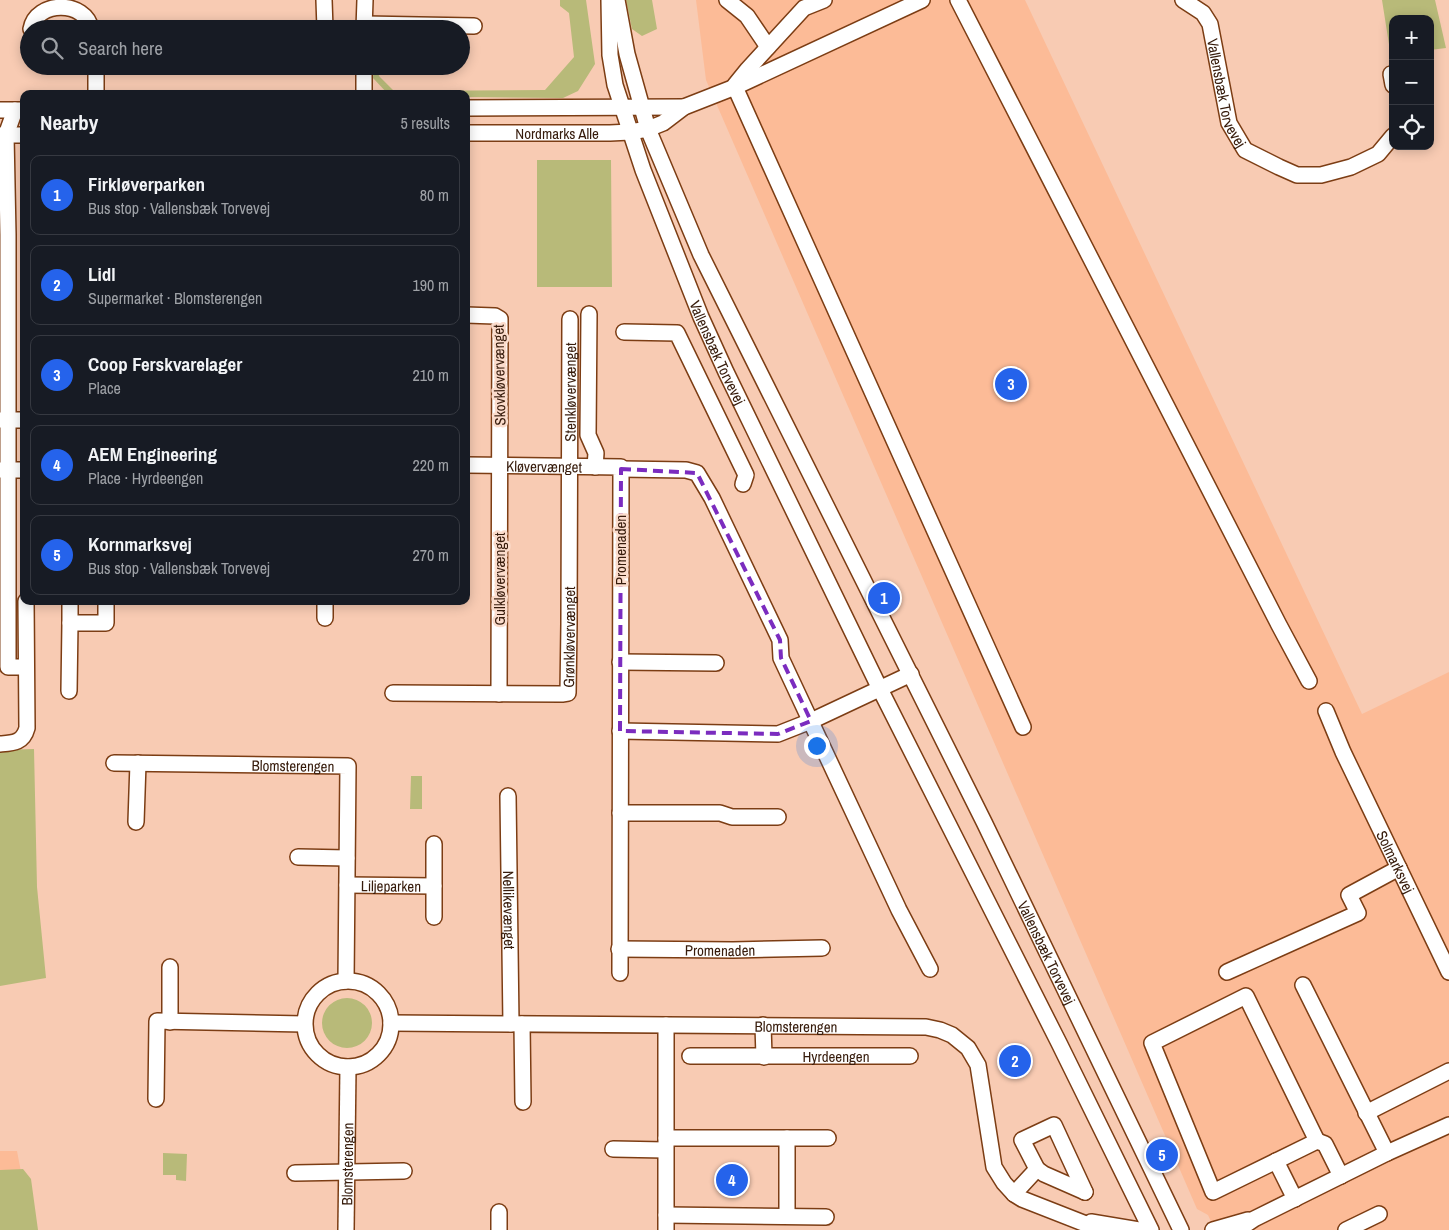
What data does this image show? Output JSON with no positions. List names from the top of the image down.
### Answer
{
  "streets": {
    "street": [
      "Vallensbæk Torvevej",
      "Nordmarks Alle",
      "Skovkløvervænget",
      "Stenkløvervænget",
      "Kløvervænget",
      "Promenaden",
      "Gulkløvervænget",
      "Grønkløvervænget",
      "Blomsterengen",
      "Solmarksvej",
      "Liljeparken",
      "Nellikevænget",
      "Hyrdeengen"
    ]
  },
  "crossings": [
    ["Vallensbæk Torvevej", "Nordmarks Alle"],
    ["Skovkløvervænget", "Kløvervænget"],
    ["Skovkløvervænget", "Gulkløvervænget"],
    ["Stenkløvervænget", "Kløvervænget"],
    ["Stenkløvervænget", "Grønkløvervænget"],
    ["Kløvervænget", "Promenaden"],
    ["Kløvervænget", "Gulkløvervænget"],
    ["Kløvervænget", "Grønkløvervænget"],
    ["Gulkløvervænget", "Grønkløvervænget"],
    ["Blomsterengen", "Liljeparken"],
    ["Blomsterengen", "Nellikevænget"]
  ],
  "page": {
    "map_buttons": ["+", "−"],
    "search": "Search here",
    "heading": ["Nearby", "5 results"],
    "list": [
      {
        "mark": "1",
        "name": "Firkløverparken",
        "note": "Bus stop · Vallensbæk Torvevej",
        "value": "80 m"
      },
      {
        "mark": "2",
        "name": "Lidl",
        "note": "Supermarket · Blomsterengen",
        "value": "190 m"
      },
      {
        "mark": "3",
        "name": "Coop Ferskvarelager",
        "note": "Place",
        "value": "210 m"
      },
      {
        "mark": "4",
        "name": "AEM Engineering",
        "note": "Place · Hyrdeengen",
        "value": "220 m"
      },
      {
        "mark": "5",
        "name": "Kornmarksvej",
        "note": "Bus stop · Vallensbæk Torvevej",
        "value": "270 m"
      }
    ],
    "pins": [
      "3",
      "1",
      "2",
      "5",
      "4"
    ]
  }
}
